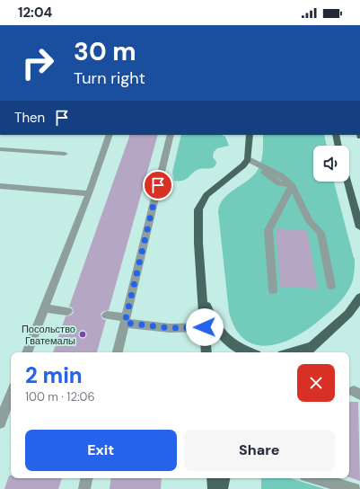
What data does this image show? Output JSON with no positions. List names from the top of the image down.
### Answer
{
  "places": ["Посольство Гватемалы"],
  "page": {
    "status": "12:04",
    "turn": ["30 m", "Turn right"],
    "then": "Then",
    "heading": ["2 min", "100 m · 12:06"],
    "buttons": ["Exit", "Share"]
  }
}
